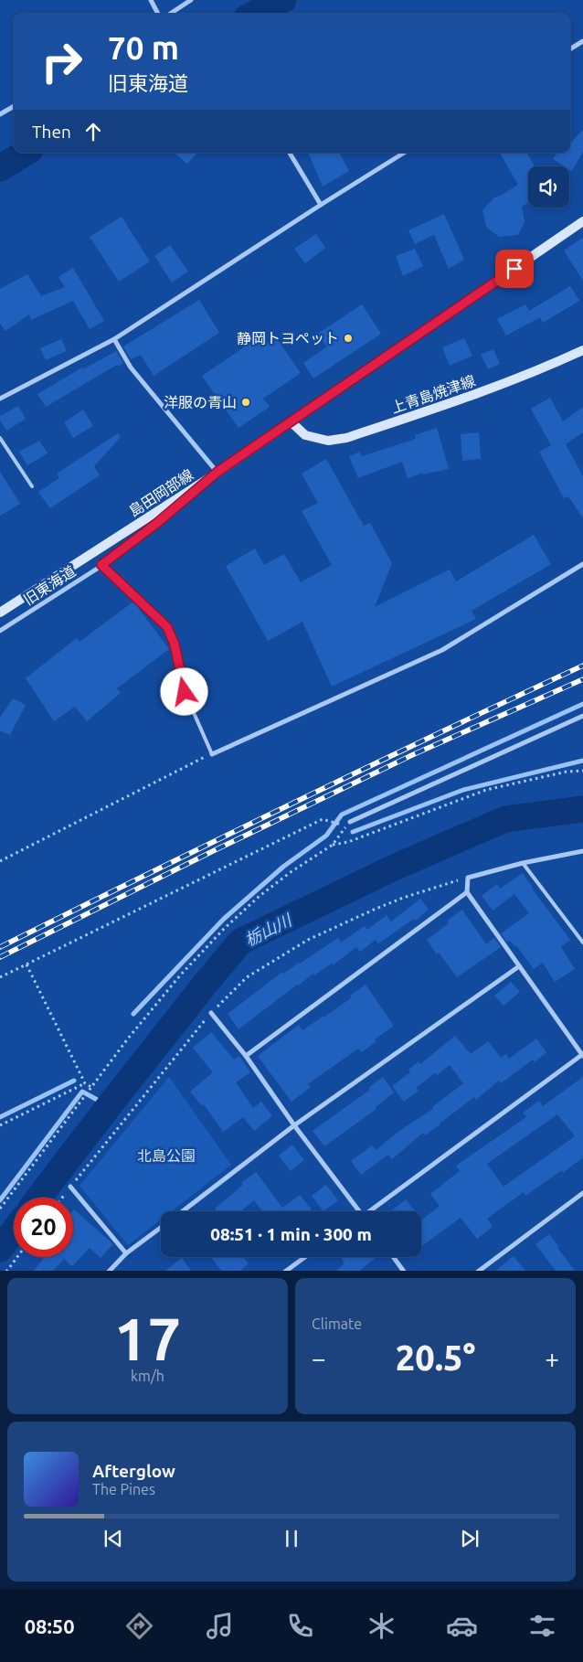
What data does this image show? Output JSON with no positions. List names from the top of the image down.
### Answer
{
  "streets": {
    "main road": ["上青島焼津線", "島田岡部線"],
    "street": ["旧東海道"]
  },
  "crossings": [
    ["上青島焼津線", "島田岡部線"],
    ["島田岡部線", "旧東海道"]
  ],
  "water": ["栃山川"],
  "parks": ["北島公園"],
  "places": ["静岡トヨペット", "洋服の青山"],
  "page": {
    "turn": ["70 m", "旧東海道"],
    "then": "Then",
    "limit": "20",
    "trip": "08:51 · 1 min · 300 m",
    "tile": [
      ["17", "km/h"],
      "Climate"
    ],
    "heat": ["−", "20.5°", "+"],
    "song": ["Afterglow", "The Pines"],
    "tabs": "08:50"
  }
}
